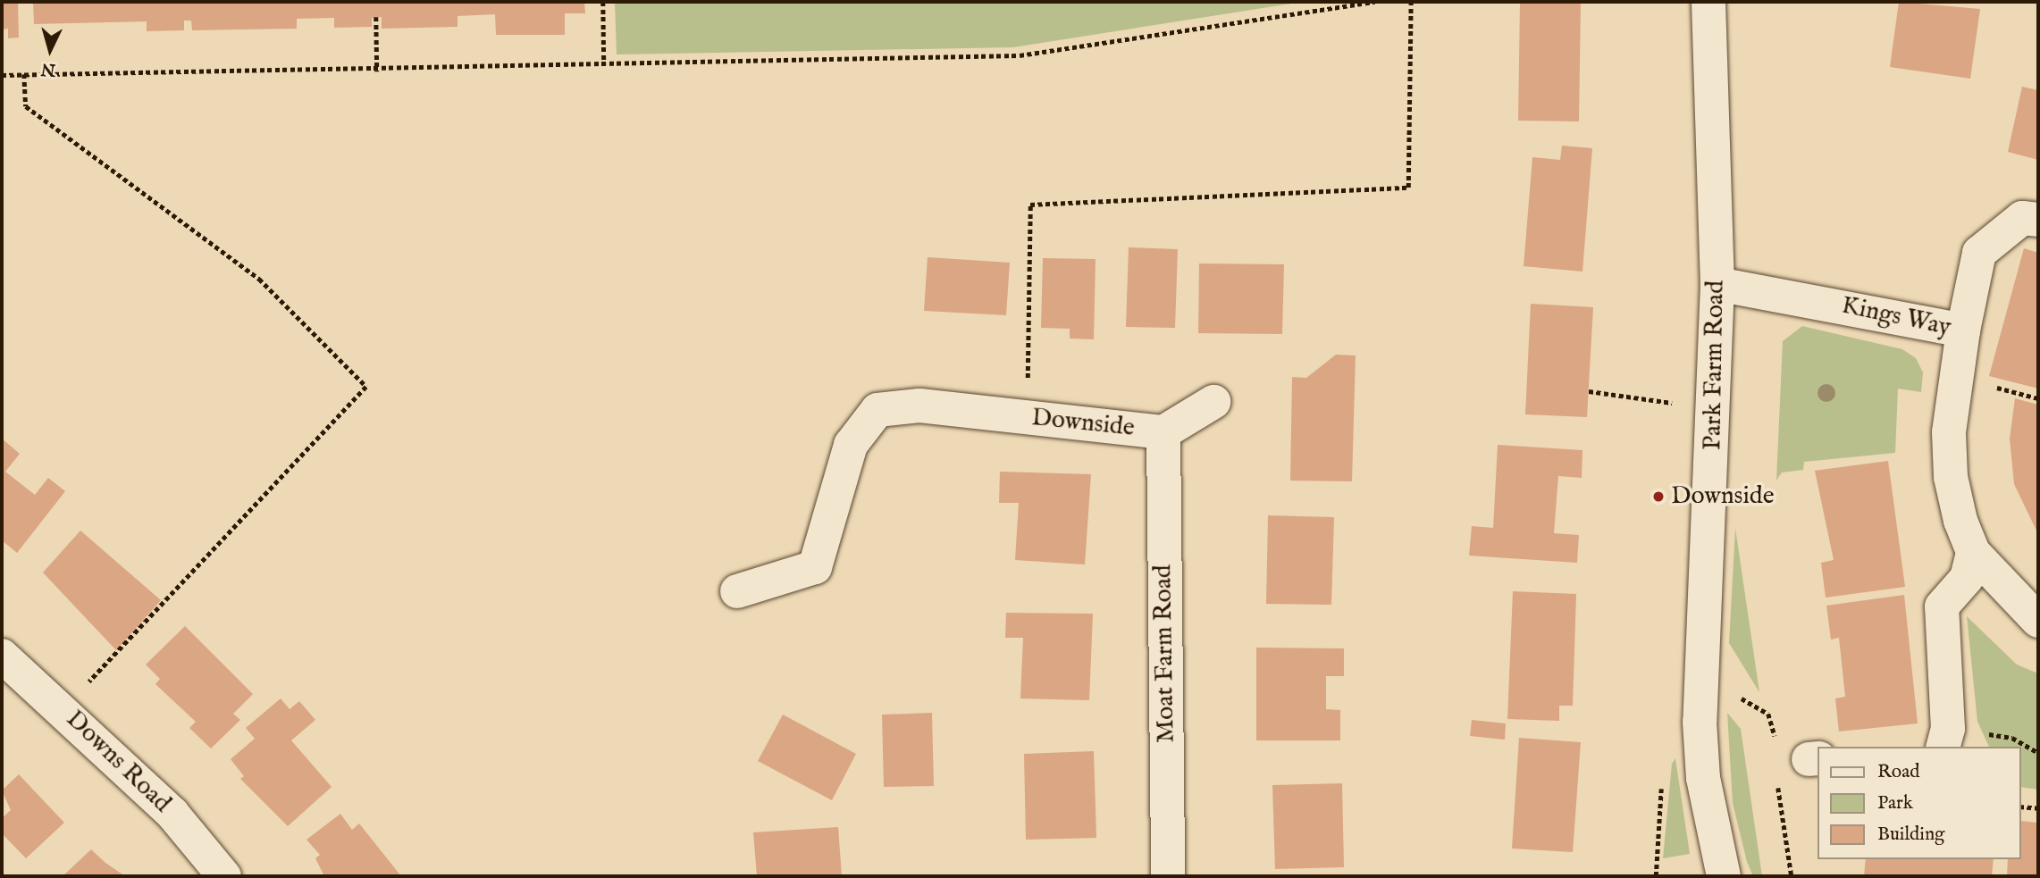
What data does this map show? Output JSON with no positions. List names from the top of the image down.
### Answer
{
  "streets": {
    "street": [
      "Kings Way",
      "Park Farm Road",
      "Downside",
      "Moat Farm Road",
      "Downs Road"
    ]
  },
  "crossings": [
    ["Kings Way", "Park Farm Road"],
    ["Downside", "Moat Farm Road"]
  ],
  "places": ["Downside"],
  "legend": ["Road", "Park", "Building"],
  "north": "bottom"
}
